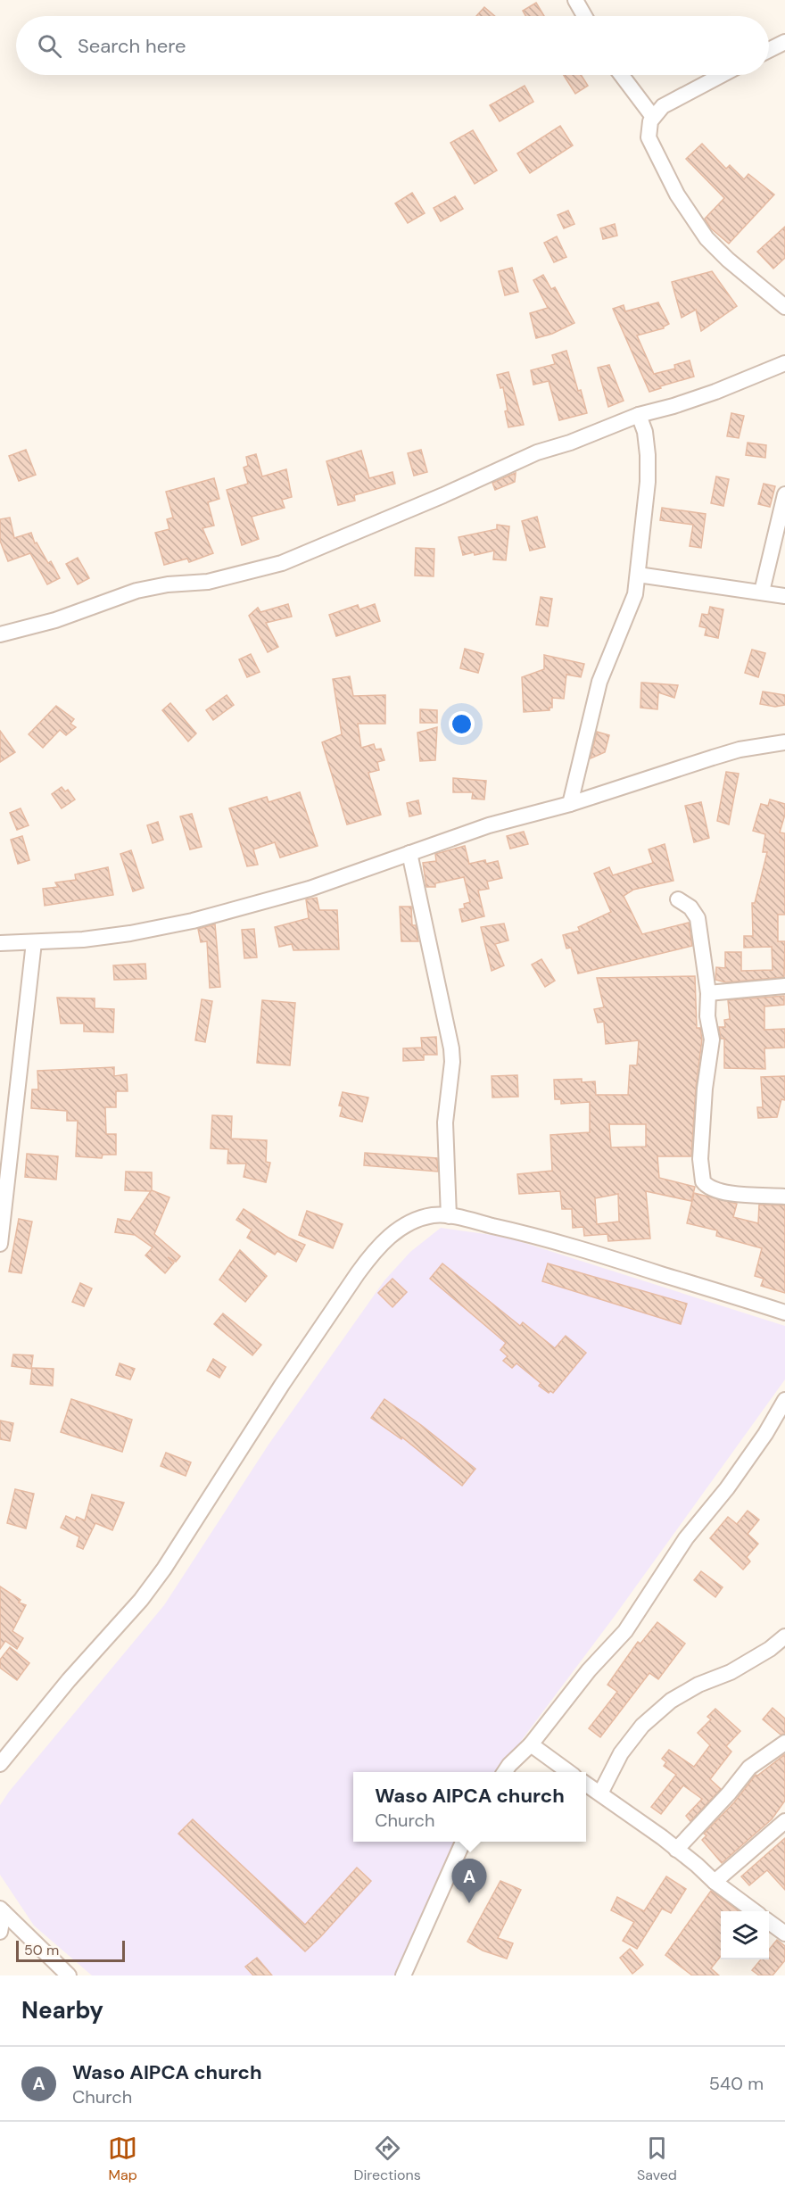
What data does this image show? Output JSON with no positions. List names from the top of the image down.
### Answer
{
  "scale_bar": "50 m",
  "page": {
    "search": "Search here",
    "popup": ["Waso AIPCA church", "Church"],
    "pins": "A",
    "scale": "50 m",
    "heading": "Nearby",
    "list": [
      {
        "mark": "A",
        "name": "Waso AIPCA church",
        "note": "Church",
        "value": "540 m"
      }
    ],
    "nav": ["Map", "Directions", "Saved"]
  }
}
